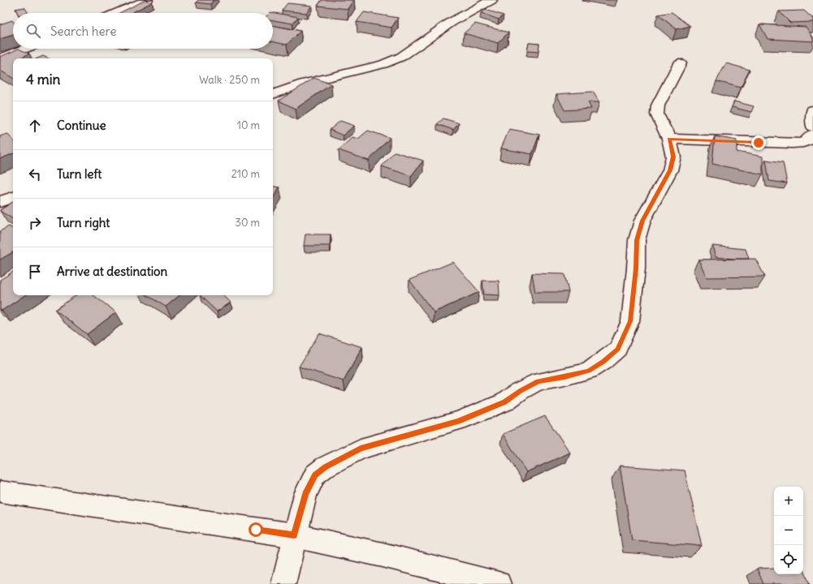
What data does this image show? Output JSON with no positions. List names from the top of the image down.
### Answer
{
  "page": {
    "search": "Search here",
    "heading": ["4 min", "Walk · 250 m"],
    "list": [
      ["Continue", "10 m"],
      ["Turn left", "210 m"],
      ["Turn right", "30 m"],
      "Arrive at destination"
    ],
    "map_buttons": ["+", "−"]
  }
}
